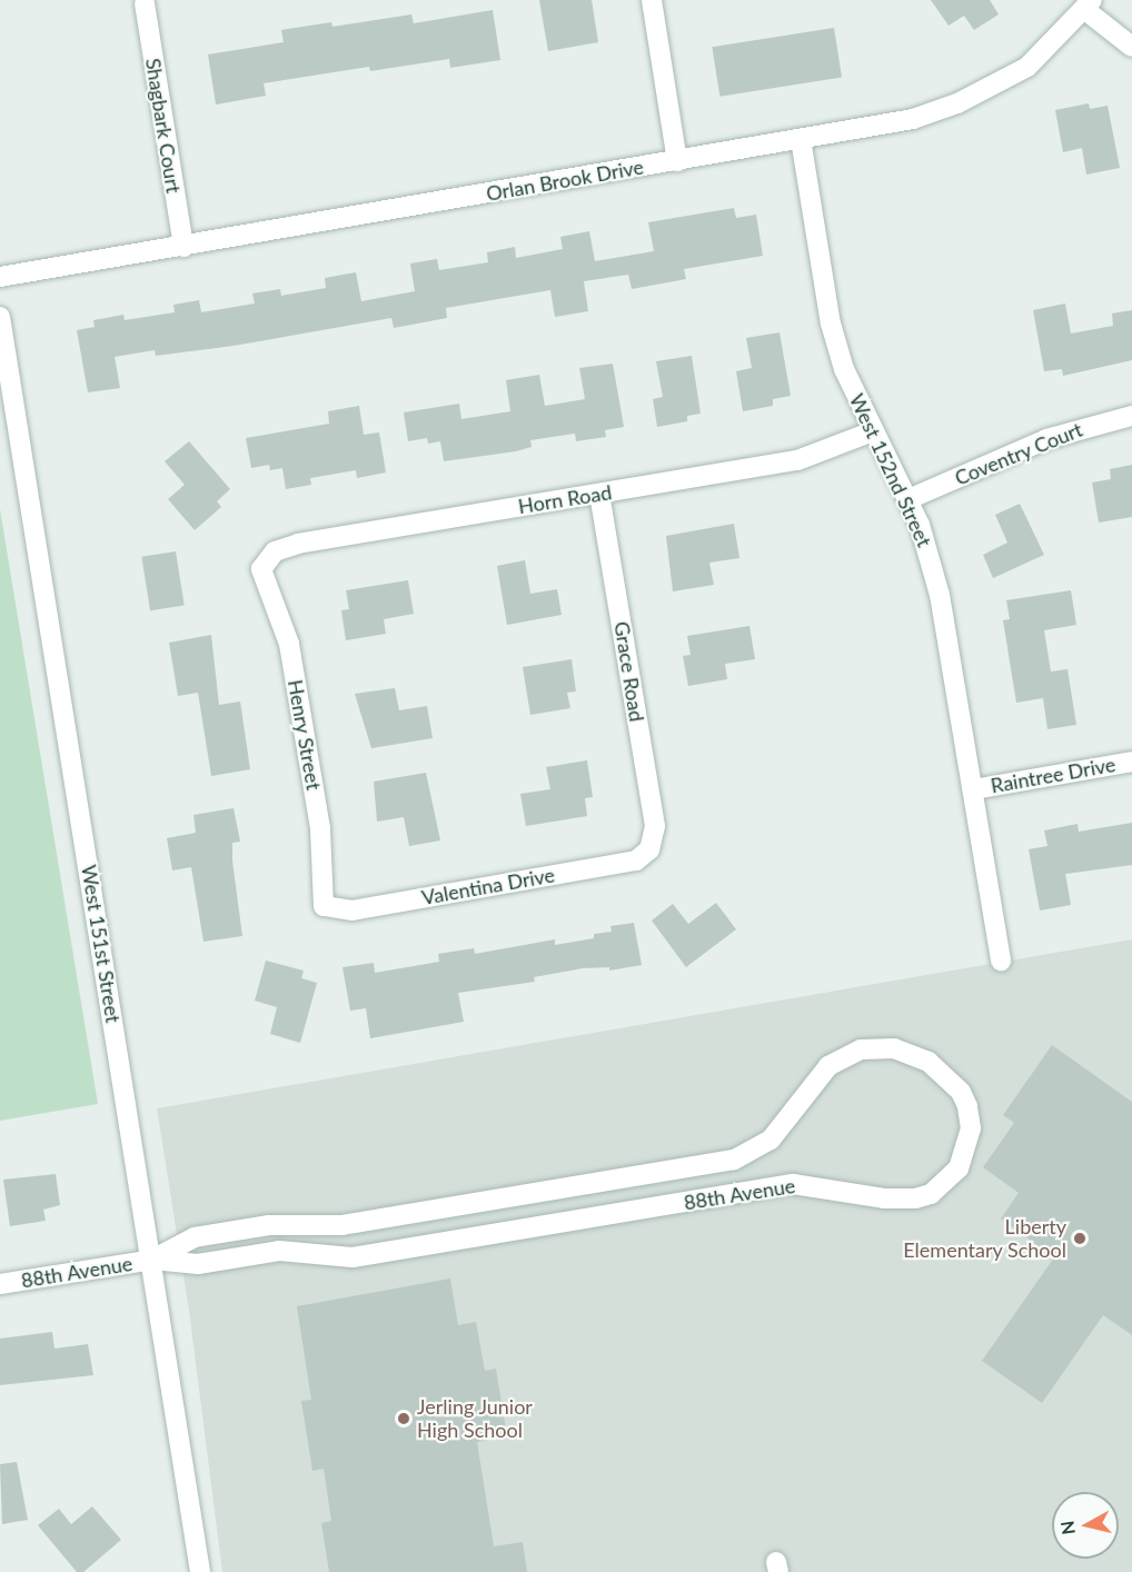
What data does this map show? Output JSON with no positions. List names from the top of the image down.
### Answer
{
  "streets": {
    "street": [
      "Shagbark Court",
      "Orlan Brook Drive",
      "Coventry Court",
      "West 152nd Street",
      "Horn Road",
      "Grace Road",
      "Henry Street",
      "Raintree Drive",
      "Valentina Drive",
      "West 151st Street",
      "88th Avenue"
    ]
  },
  "crossings": [
    ["Shagbark Court", "Orlan Brook Drive"],
    ["Orlan Brook Drive", "West 152nd Street"],
    ["Coventry Court", "West 152nd Street"],
    ["West 152nd Street", "Horn Road"],
    ["West 152nd Street", "Raintree Drive"],
    ["Horn Road", "Grace Road"],
    ["Horn Road", "Henry Street"],
    ["Grace Road", "Valentina Drive"],
    ["Henry Street", "Valentina Drive"],
    ["West 151st Street", "88th Avenue"]
  ],
  "places": ["Liberty Elementary School", "Jerling Junior High School"],
  "north": "left"
}
